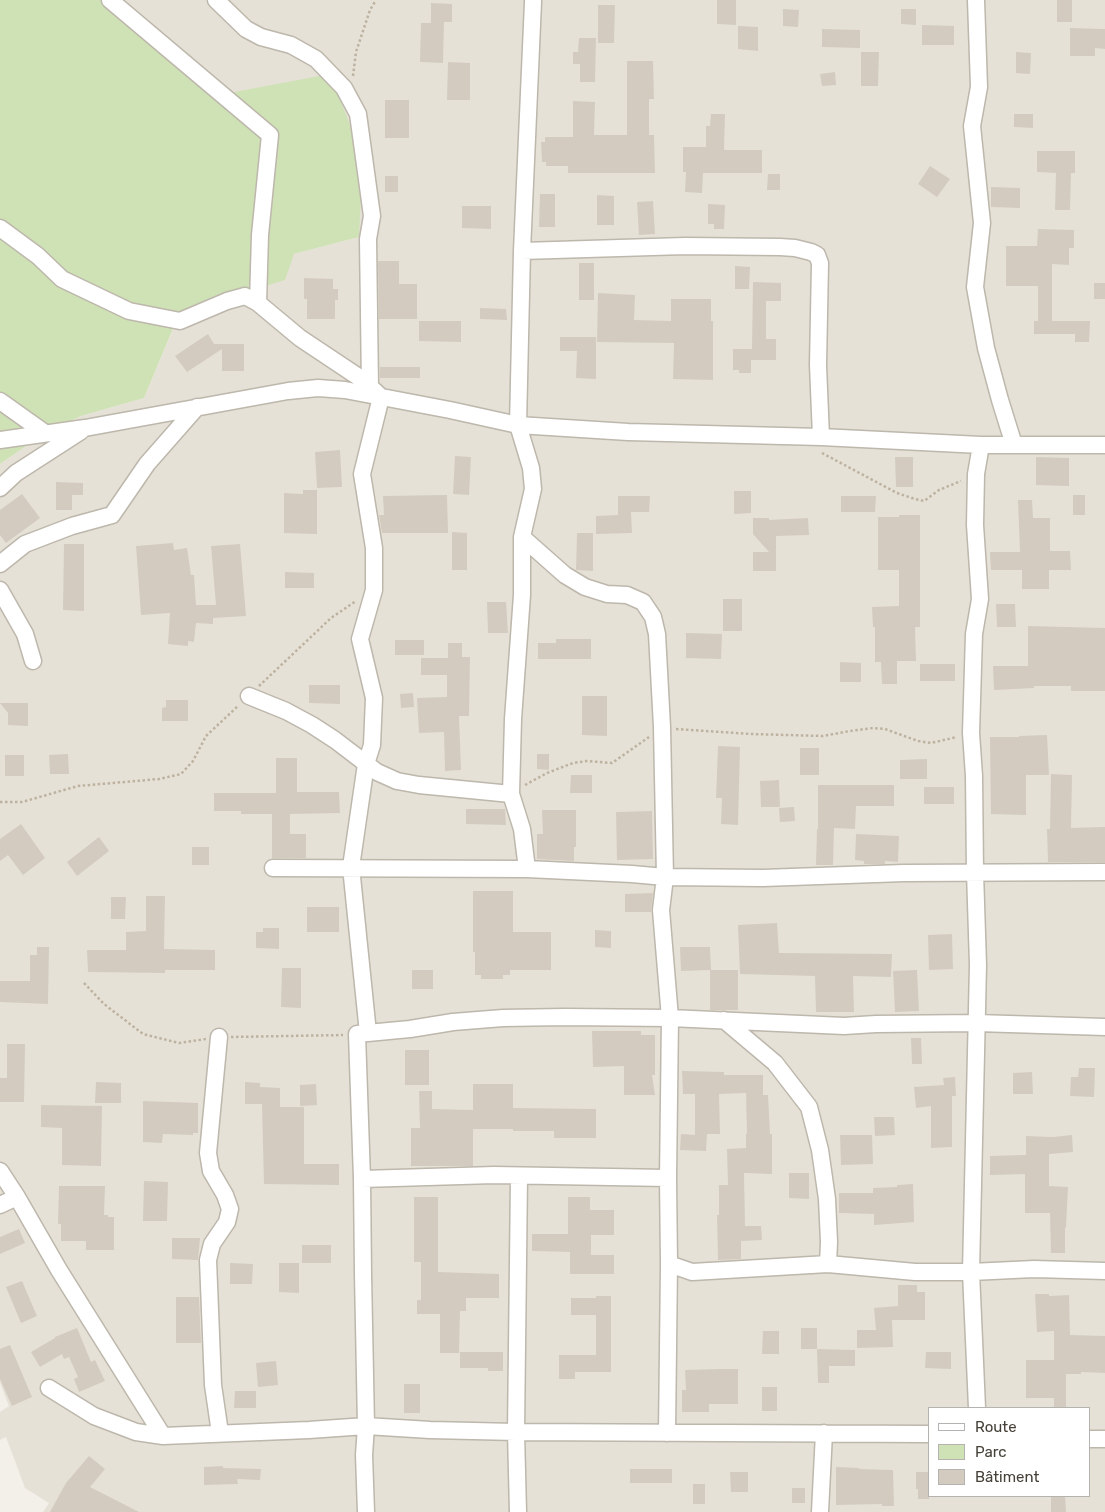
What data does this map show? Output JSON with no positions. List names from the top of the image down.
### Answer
{
  "legend": ["Route", "Parc", "Bâtiment"]
}
